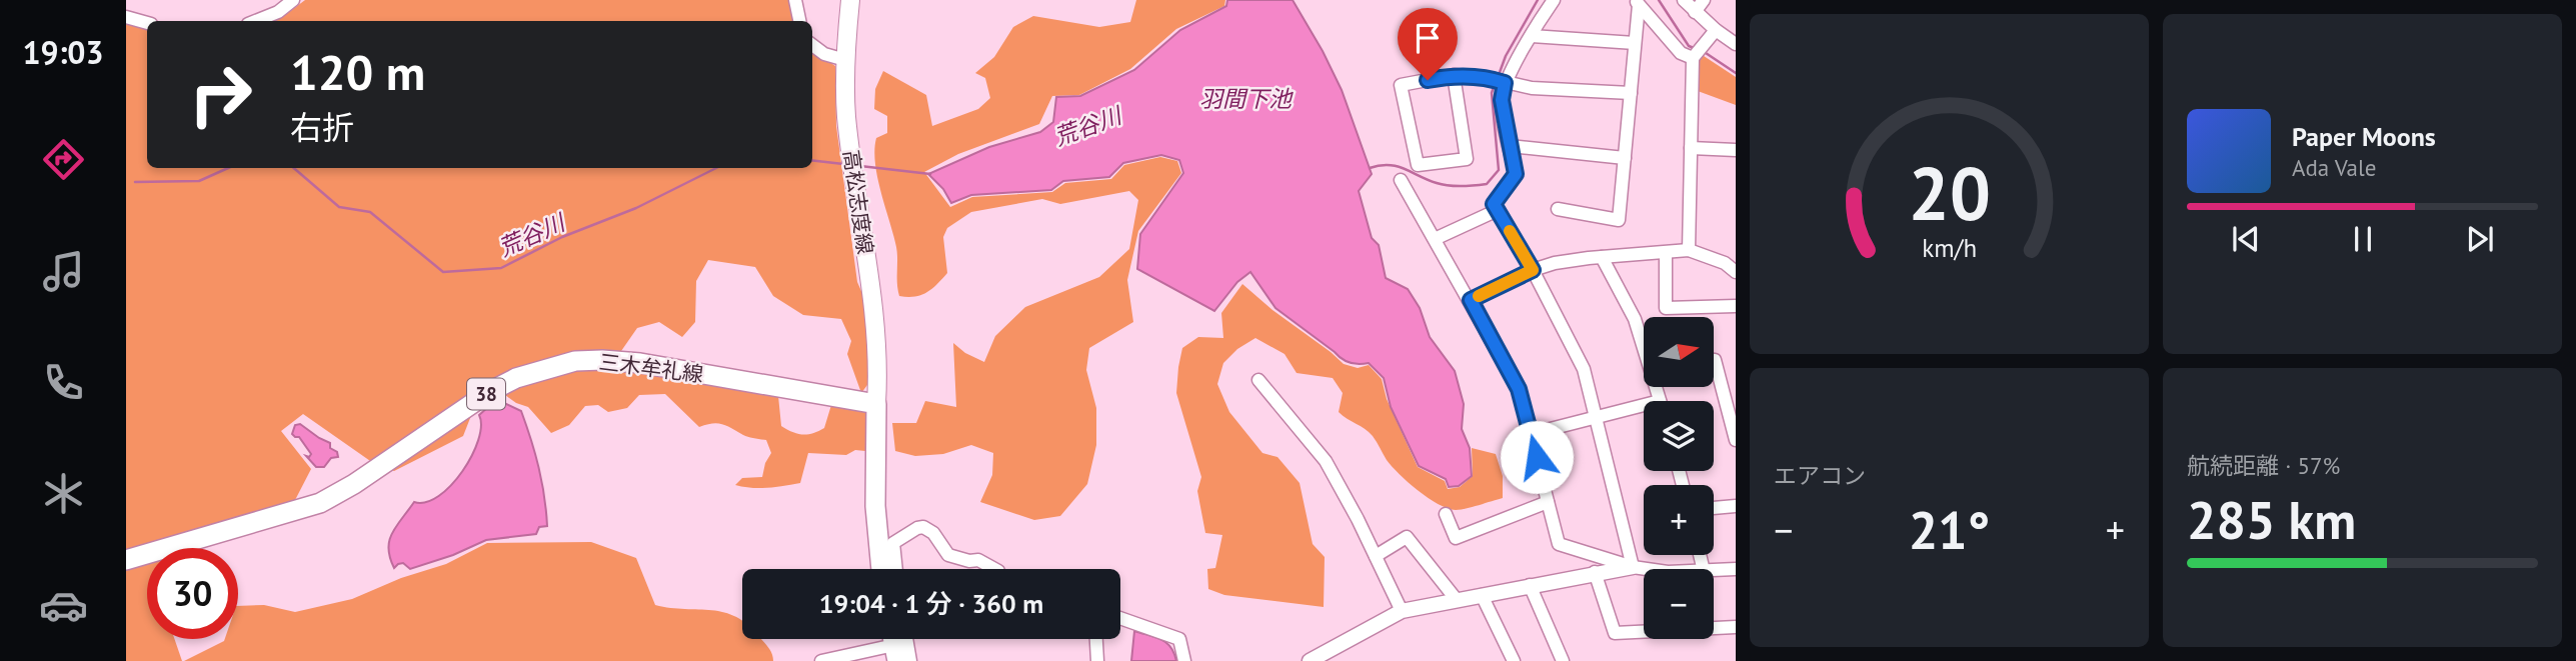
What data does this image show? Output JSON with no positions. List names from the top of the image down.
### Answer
{
  "streets": {
    "main road": ["高松志度線", "三木牟礼線", "38"]
  },
  "crossings": [
    ["高松志度線", "三木牟礼線"]
  ],
  "water": ["羽間下池", "荒谷川"],
  "north": "right",
  "page": {
    "tabs": "19:03",
    "turn": ["120 m", "右折"],
    "song": ["Paper Moons", "Ada Vale"],
    "map_buttons": ["+", "−"],
    "tile": [
      "エアコン",
      ["航続距離 · 57%", "285 km"]
    ],
    "heat": ["−", "21°", "+"],
    "limit": "30",
    "trip": "19:04 · 1 分 · 360 m",
    "gauge": ["20", "km/h"]
  }
}
